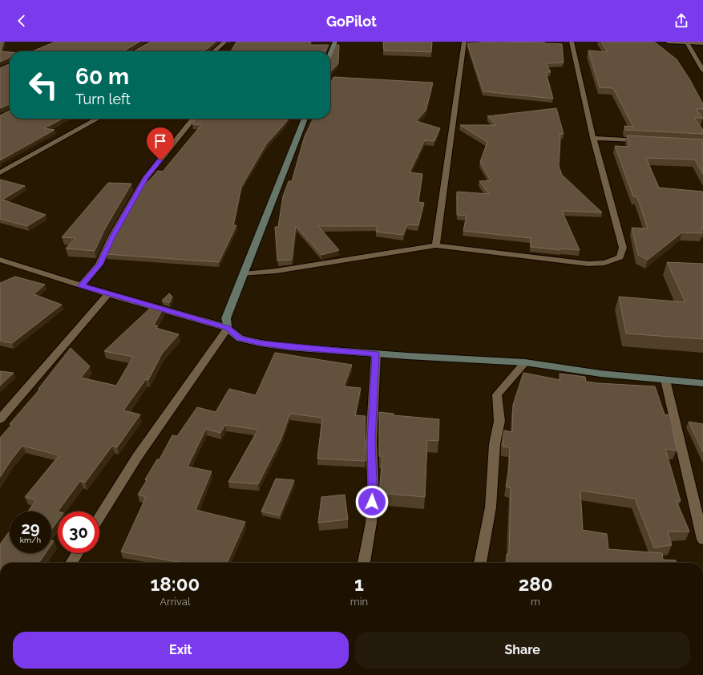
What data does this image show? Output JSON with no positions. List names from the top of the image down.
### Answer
{
  "page": {
    "header": "GoPilot",
    "turn": ["60 m", "Turn left"],
    "speed": "29 km/h",
    "limit": "30",
    "eta": [
      "18:00",
      "Arrival",
      "1",
      "min",
      "280",
      "m"
    ],
    "buttons": ["Exit", "Share"]
  }
}
